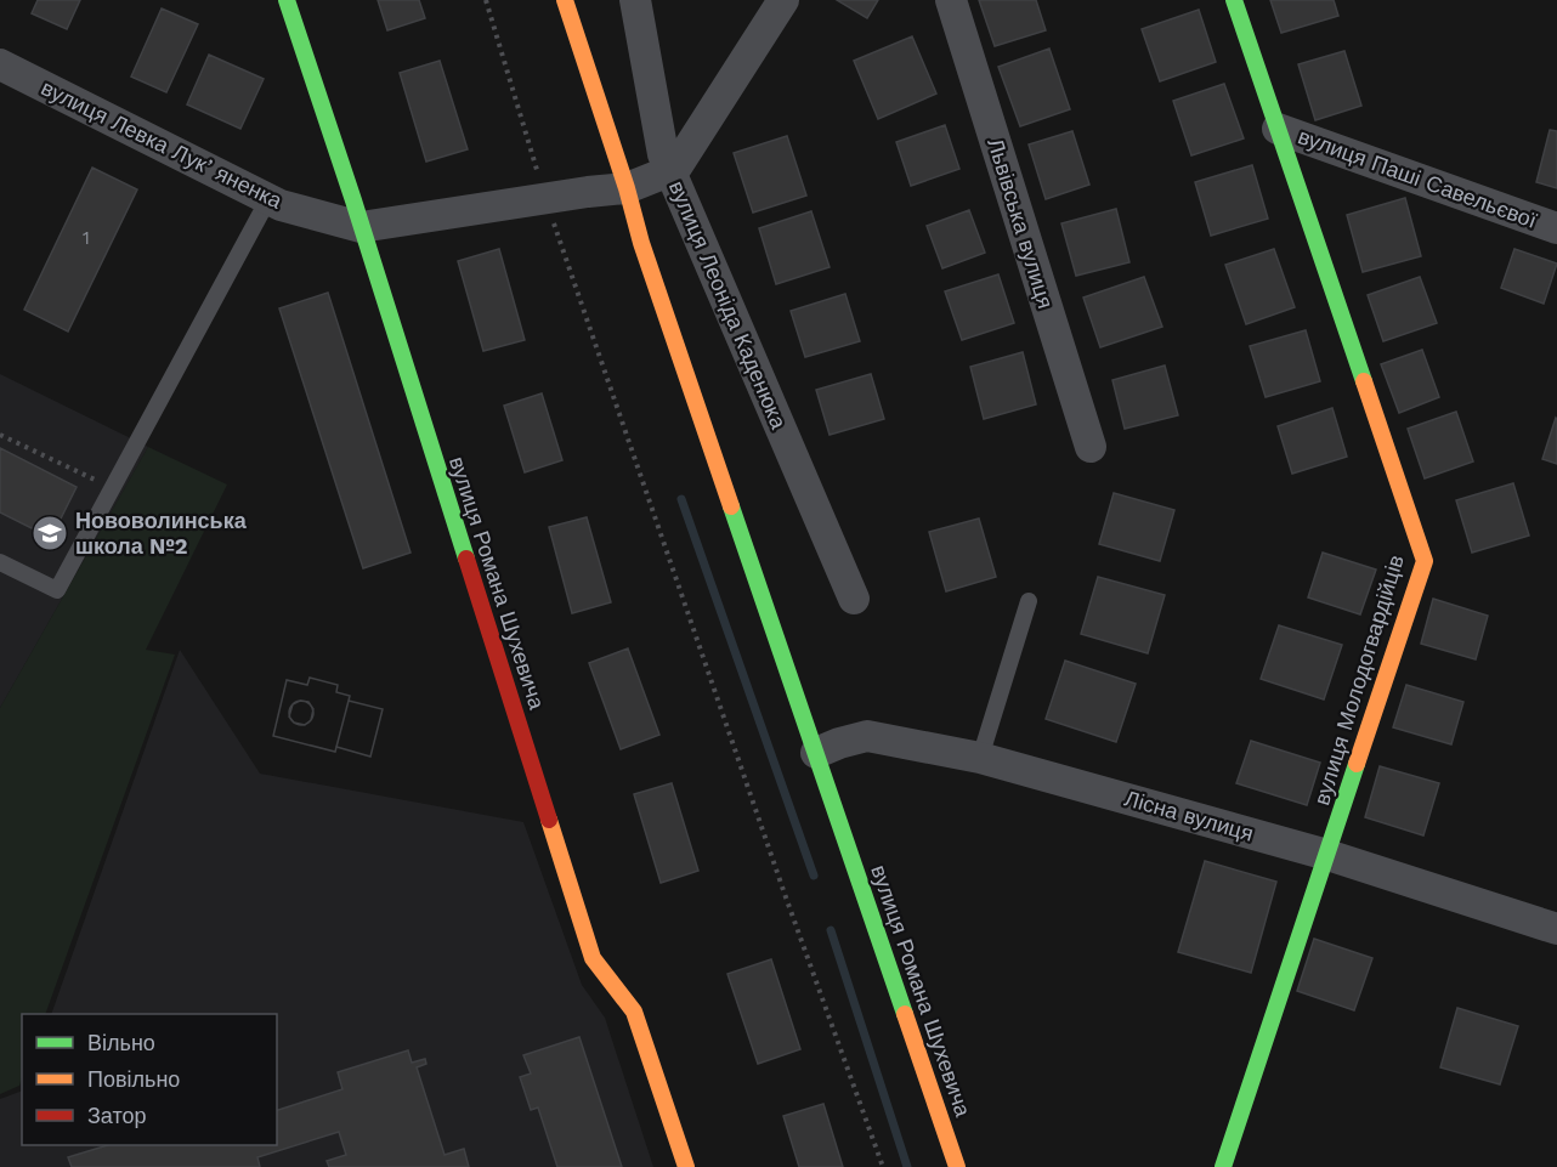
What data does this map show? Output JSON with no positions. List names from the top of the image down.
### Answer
{
  "streets": {
    "street": [
      "вулиця Левка Лукʼяненка",
      "вулиця Паші Савельєвої",
      "Львівська вулиця",
      "вулиця Леоніда Каденюка",
      "вулиця Романа Шухевича",
      "вулиця Молодогвардійців",
      "Лісна вулиця"
    ]
  },
  "crossings": [
    ["вулиця Левка Лукʼяненка", "вулиця Леоніда Каденюка"],
    ["вулиця Левка Лукʼяненка", "вулиця Романа Шухевича"],
    ["вулиця Паші Савельєвої", "вулиця Молодогвардійців"],
    ["вулиця Романа Шухевича", "Лісна вулиця"],
    ["вулиця Молодогвардійців", "Лісна вулиця"]
  ],
  "places": {
    "school or university": ["Нововолинська школа №2"]
  },
  "house_numbers": ["1"],
  "legend": ["Вільно", "Повільно", "Затор"]
}
